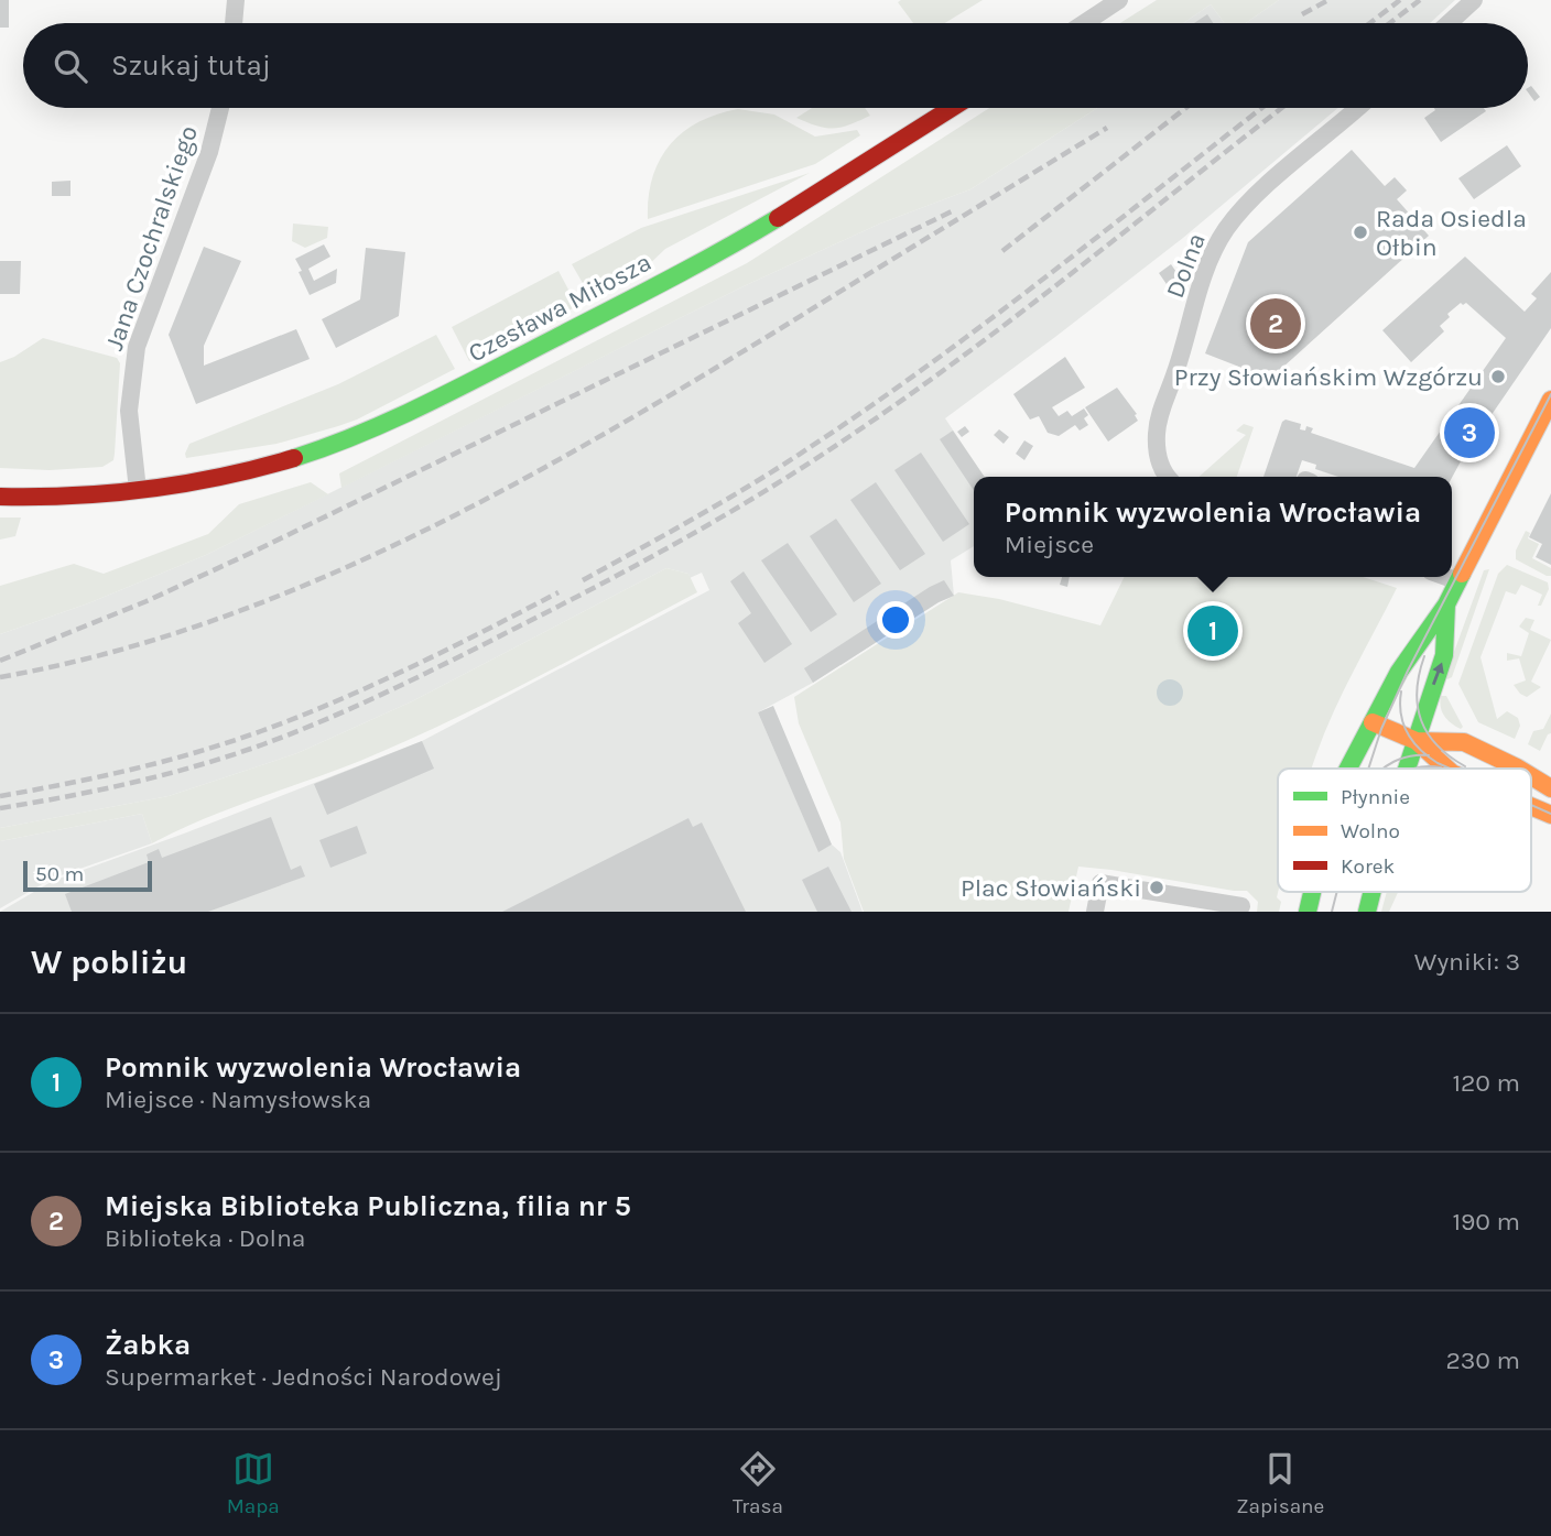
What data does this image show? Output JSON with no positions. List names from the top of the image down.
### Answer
{
  "streets": {
    "street": ["Jana Czochralskiego", "Dolna", "Czesława Miłosza"]
  },
  "crossings": [
    ["Jana Czochralskiego", "Czesława Miłosza"]
  ],
  "places": ["Rada Osiedla Ołbin", "Przy Słowiańskim Wzgórzu", "Plac Słowiański"],
  "legend": ["Płynnie", "Wolno", "Korek"],
  "scale_bar": "50 m",
  "page": {
    "search": "Szukaj tutaj",
    "pins": ["2", "3", "1"],
    "popup": ["Pomnik wyzwolenia Wrocławia", "Miejsce"],
    "scale": "50 m",
    "heading": ["W pobliżu", "Wyniki: 3"],
    "list": [
      {
        "mark": "1",
        "name": "Pomnik wyzwolenia Wrocławia",
        "note": "Miejsce · Namysłowska",
        "value": "120 m"
      },
      {
        "mark": "2",
        "name": "Miejska Biblioteka Publiczna, filia nr 5",
        "note": "Biblioteka · Dolna",
        "value": "190 m"
      },
      {
        "mark": "3",
        "name": "Żabka",
        "note": "Supermarket · Jedności Narodowej",
        "value": "230 m"
      }
    ],
    "nav": ["Mapa", "Trasa", "Zapisane"]
  }
}
